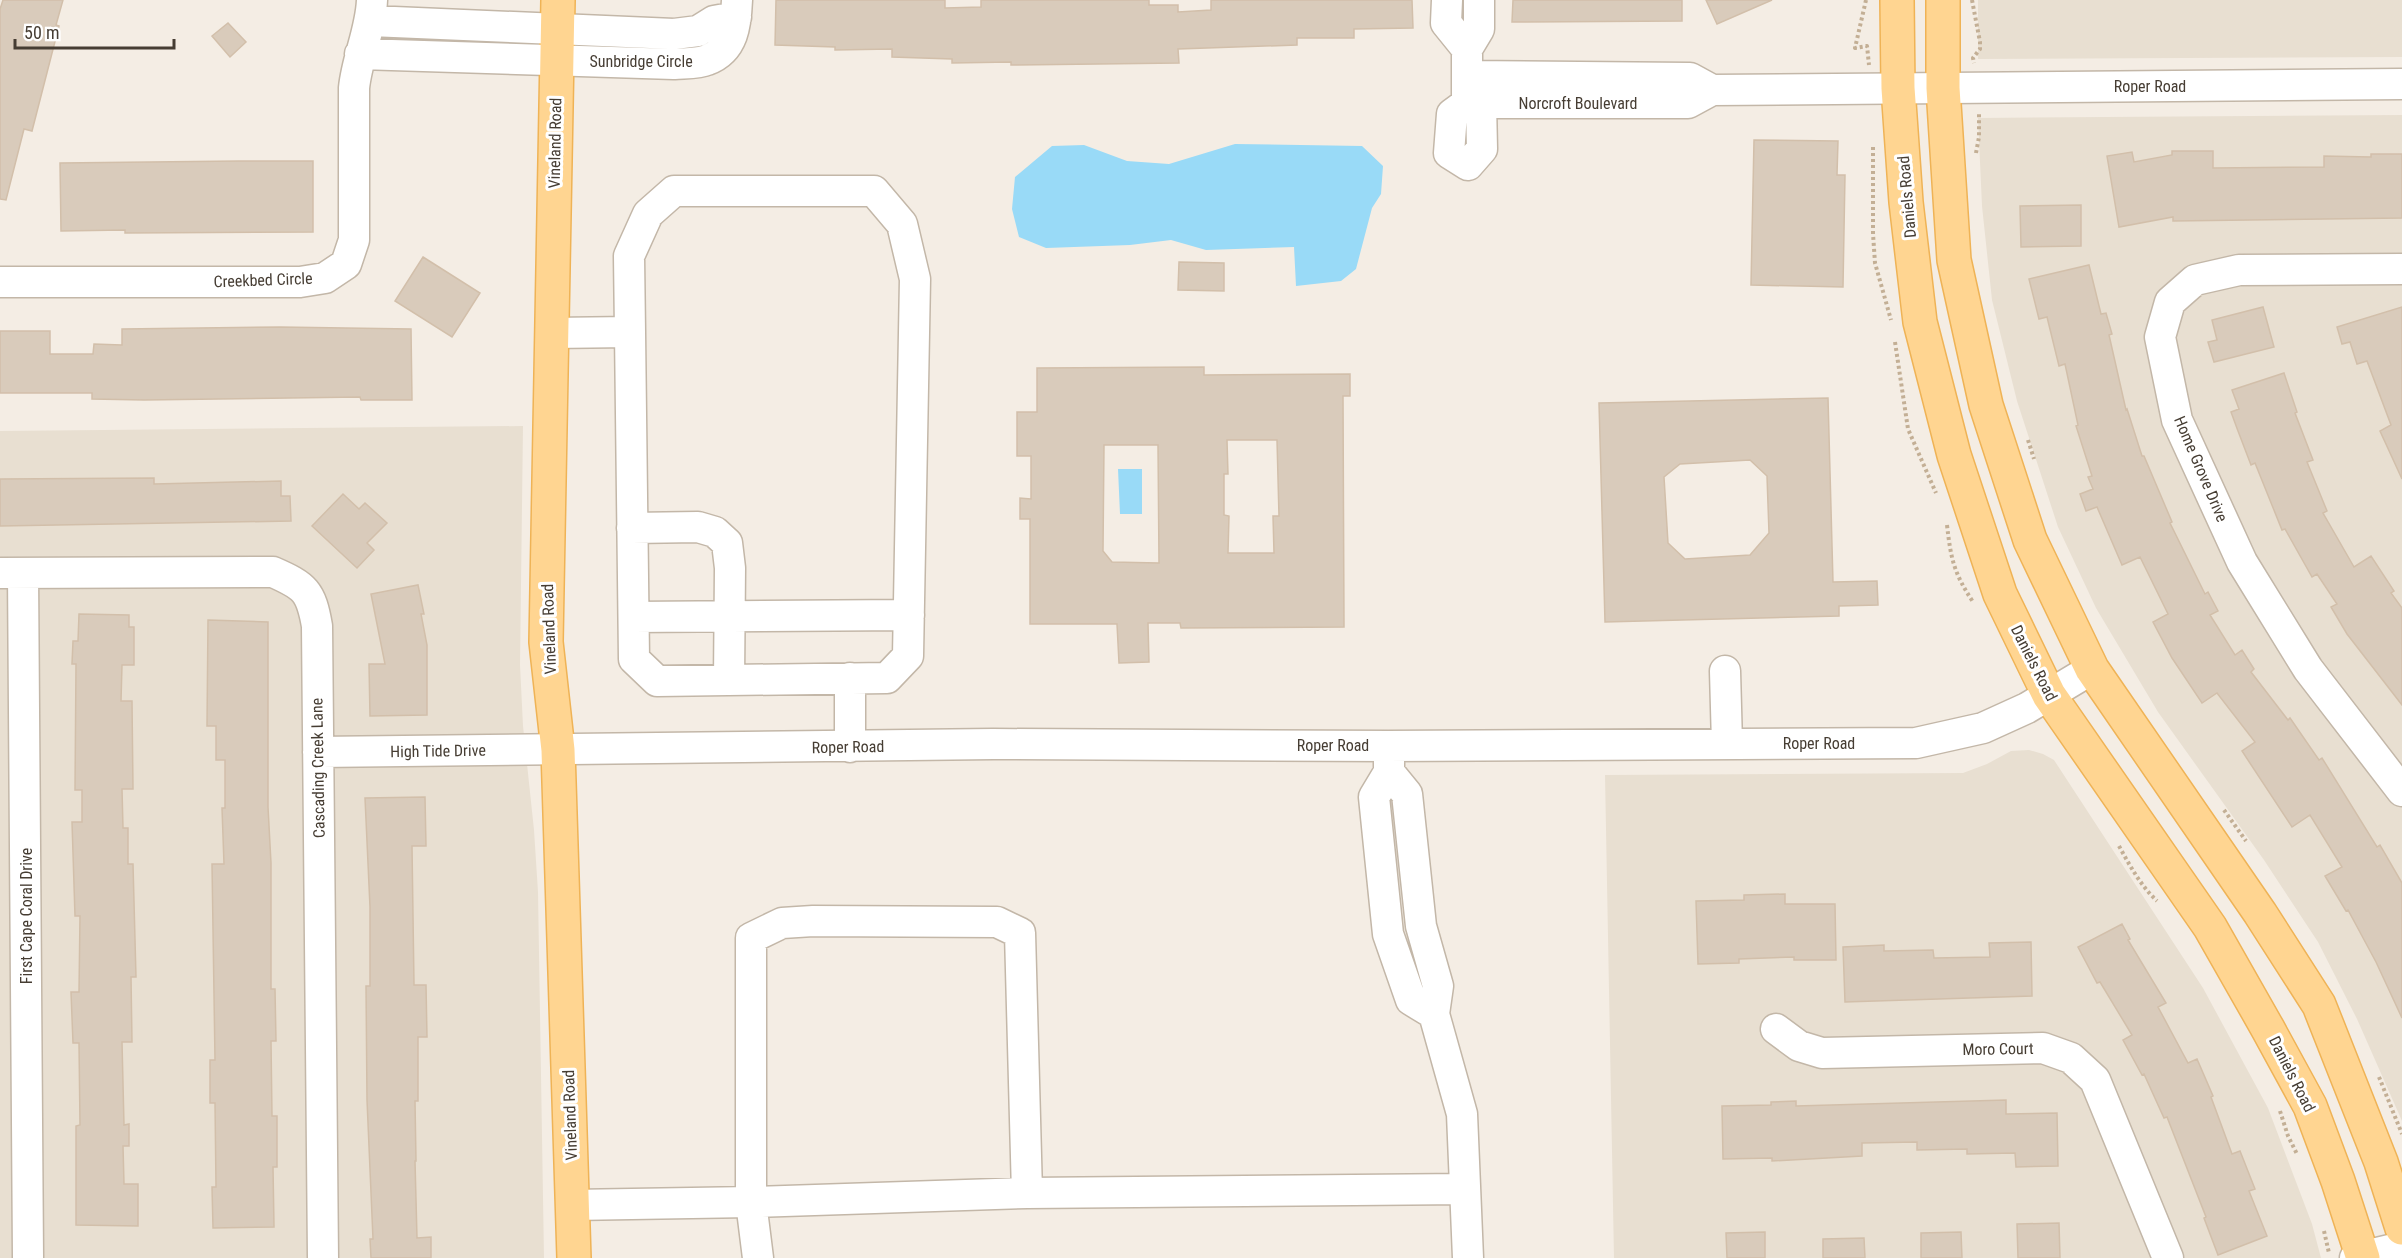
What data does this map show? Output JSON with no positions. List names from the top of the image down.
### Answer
{
  "streets": {
    "main road": ["Vineland Road", "Daniels Road"],
    "street": [
      "Sunbridge Circle",
      "Roper Road",
      "Norcroft Boulevard",
      "Creekbed Circle",
      "Home Grove Drive",
      "High Tide Drive",
      "Cascading Creek Lane",
      "First Cape Coral Drive",
      "Moro Court"
    ]
  },
  "crossings": [
    ["Sunbridge Circle", "Vineland Road"],
    ["Sunbridge Circle", "Creekbed Circle"],
    ["Roper Road", "Norcroft Boulevard"],
    ["Roper Road", "Vineland Road"],
    ["Roper Road", "Daniels Road"],
    ["Roper Road", "High Tide Drive"],
    ["Norcroft Boulevard", "Daniels Road"],
    ["Vineland Road", "Creekbed Circle"],
    ["Vineland Road", "High Tide Drive"],
    ["High Tide Drive", "Cascading Creek Lane"],
    ["Cascading Creek Lane", "First Cape Coral Drive"]
  ],
  "scale_bar": "50 m"
}
